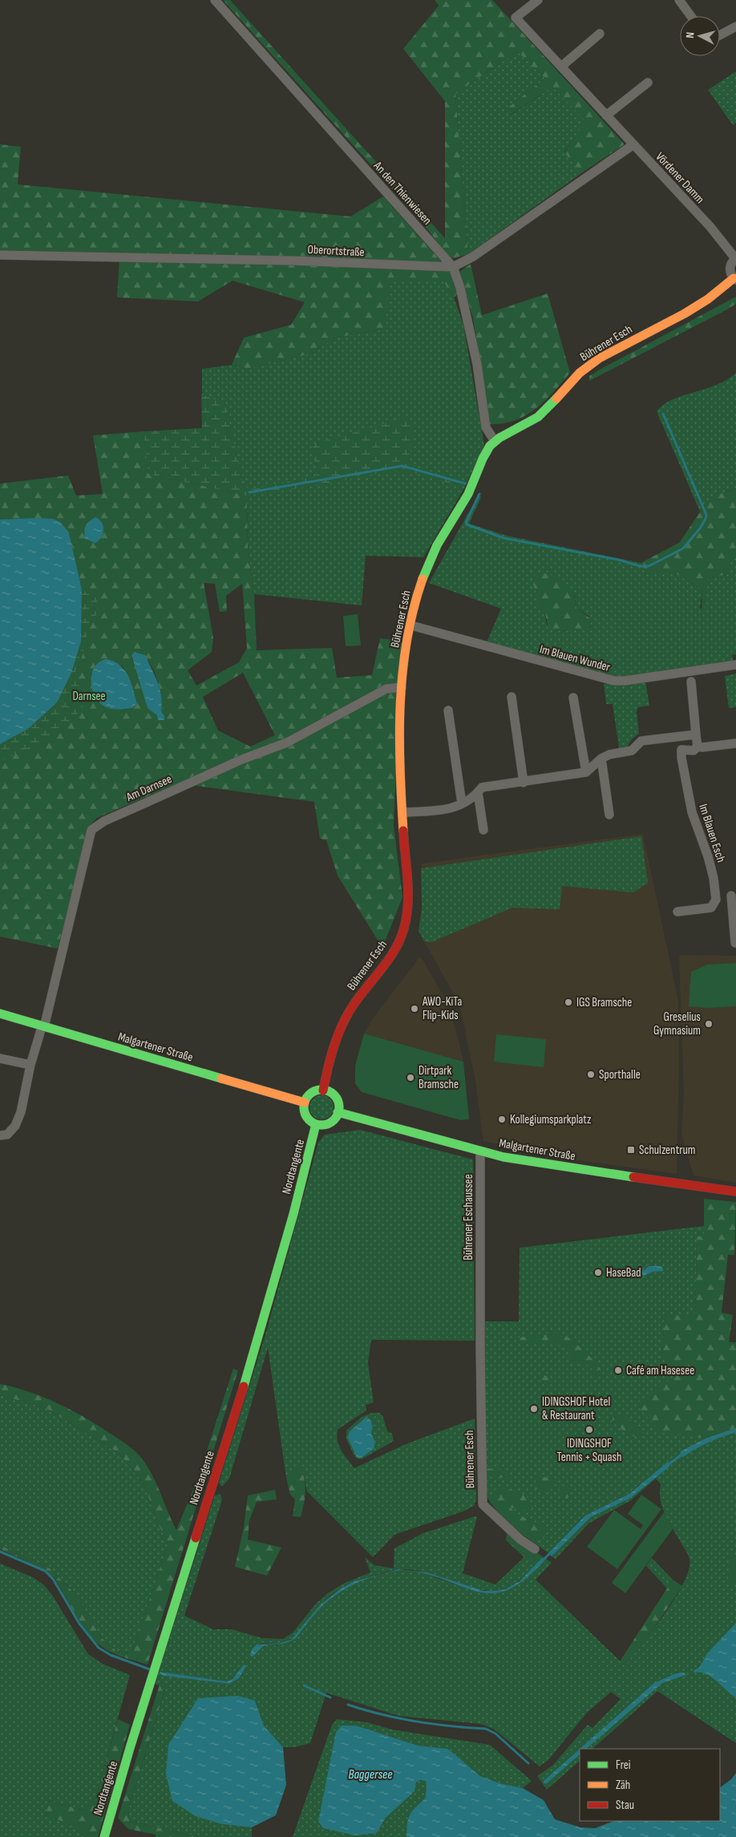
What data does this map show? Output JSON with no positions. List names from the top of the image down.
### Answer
{
  "streets": {
    "street": [
      "Vördener Damm",
      "An den Thienwiesen",
      "Oberortstraße",
      "Bührener Esch",
      "Im Blauen Wunder",
      "Am Darnsee",
      "Im Blauen Esch",
      "Malgartener Straße",
      "Nordtangente",
      "Bührener Eschaussee"
    ]
  },
  "crossings": [
    ["Vördener Damm", "Oberortstraße"],
    ["An den Thienwiesen", "Oberortstraße"],
    ["An den Thienwiesen", "Bührener Esch"],
    ["Bührener Esch", "Im Blauen Wunder"],
    ["Bührener Esch", "Am Darnsee"],
    ["Bührener Esch", "Malgartener Straße"],
    ["Bührener Esch", "Nordtangente"],
    ["Bührener Esch", "Bührener Eschaussee"],
    ["Am Darnsee", "Malgartener Straße"],
    ["Malgartener Straße", "Nordtangente"],
    ["Malgartener Straße", "Bührener Eschaussee"]
  ],
  "water": ["Baggersee"],
  "parks": ["Darnsee"],
  "places": {
    "other": [
      "IGS Bramsche",
      "AWO-KiTa Flip-Kids",
      "Greselius Gymnasium",
      "Sporthalle",
      "Dirtpark Bramsche",
      "Kollegiumsparkplatz",
      "HaseBad",
      "Café am Hasesee",
      "IDINGSHOF Hotel & Restaurant",
      "IDINGSHOF Tennis + Squash"
    ],
    "transit": ["Schulzentrum"]
  },
  "legend": ["Frei", "Zäh", "Stau"],
  "north": "left"
}
